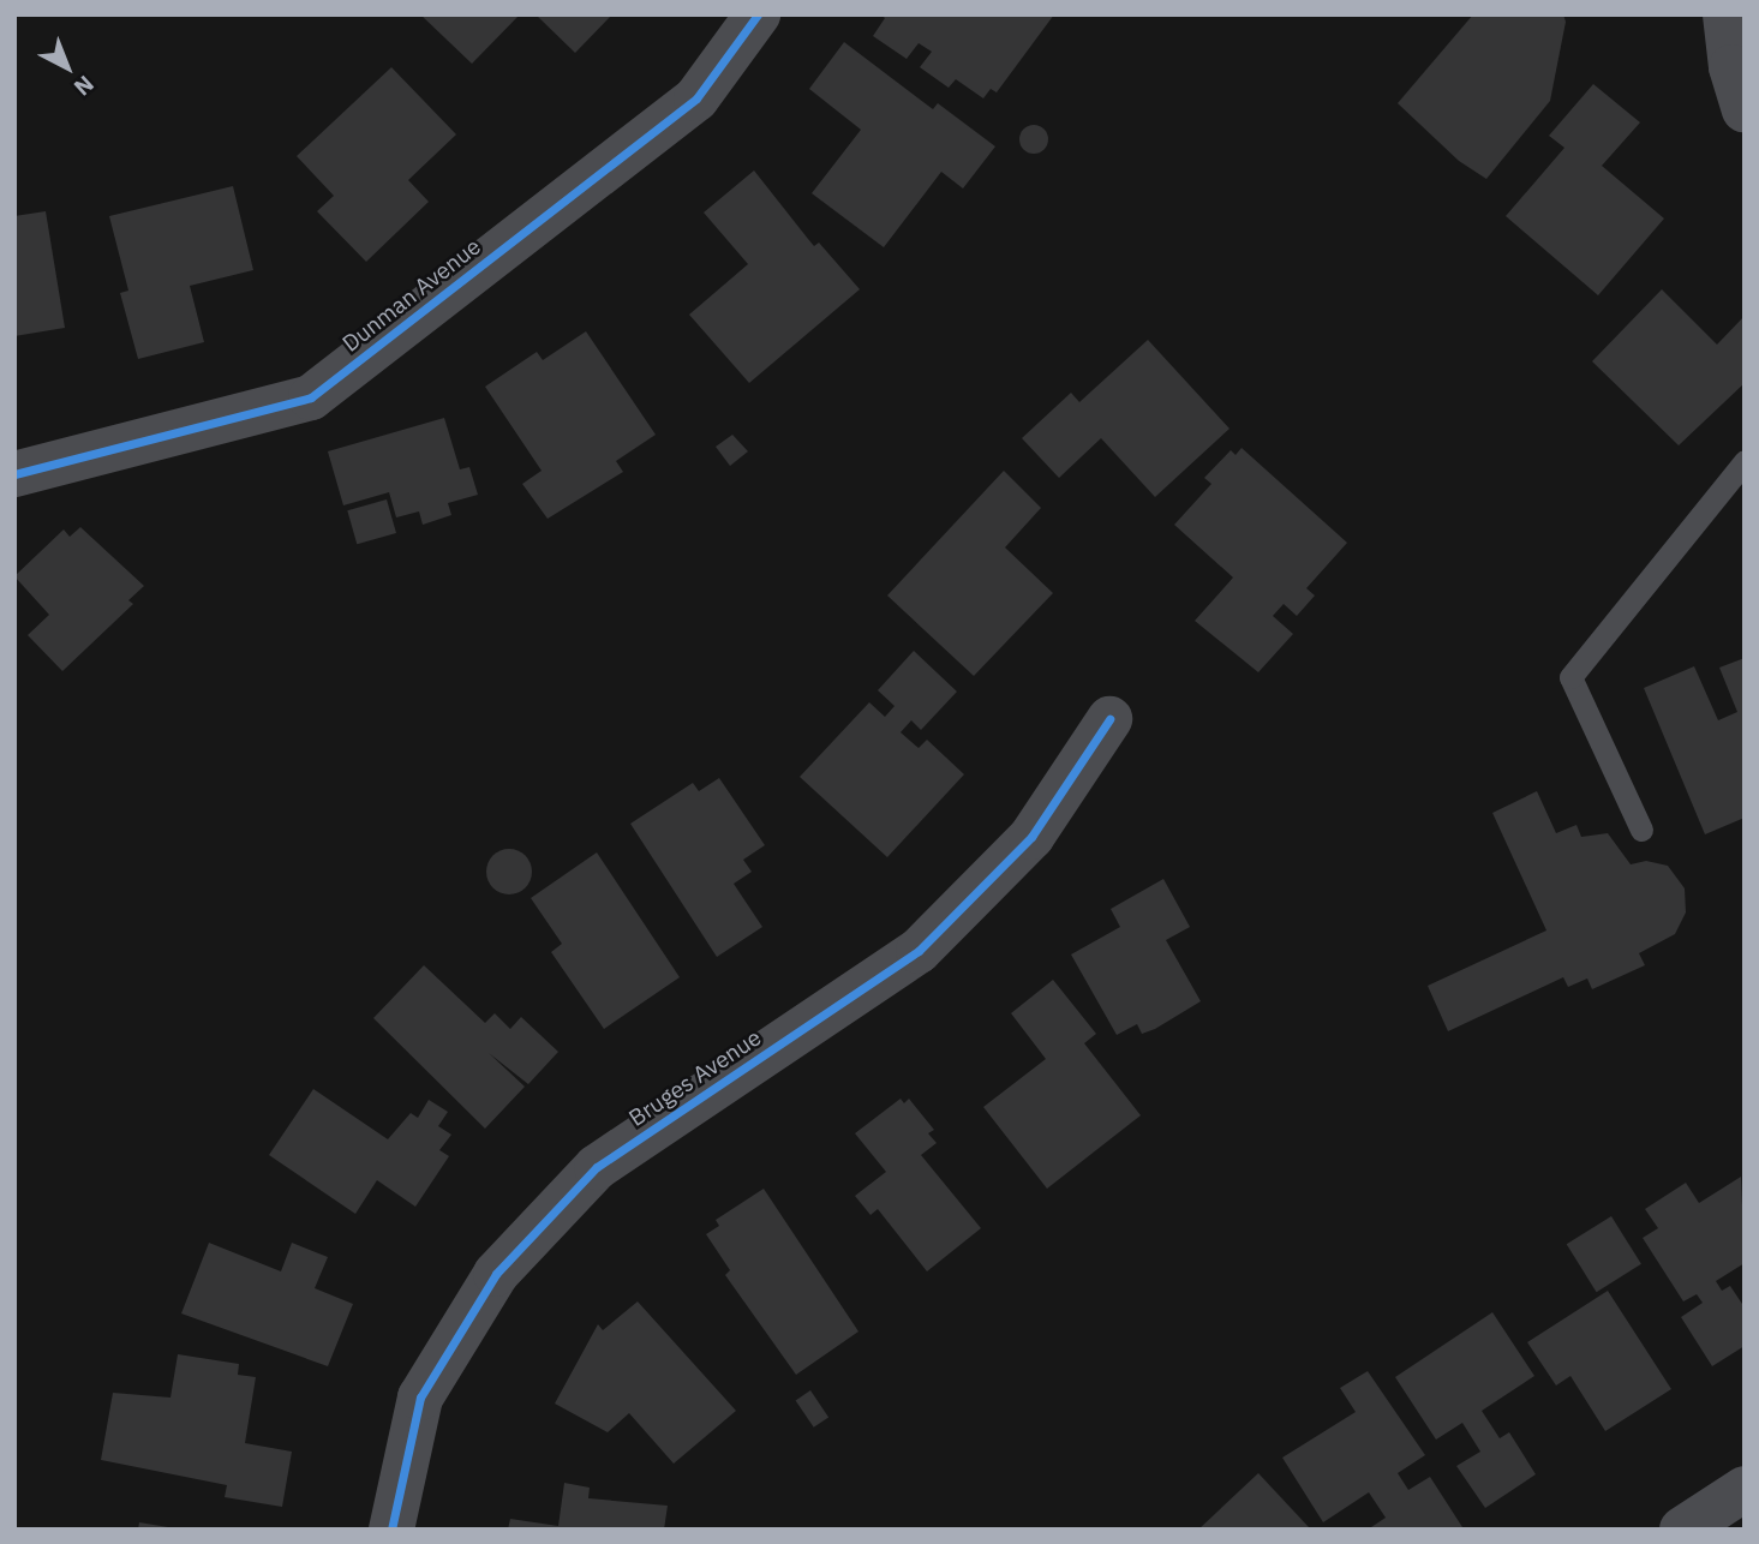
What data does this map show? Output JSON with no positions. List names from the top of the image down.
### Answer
{
  "streets": {
    "street": ["Dunman Avenue", "Bruges Avenue"]
  },
  "north": "bottom right"
}
